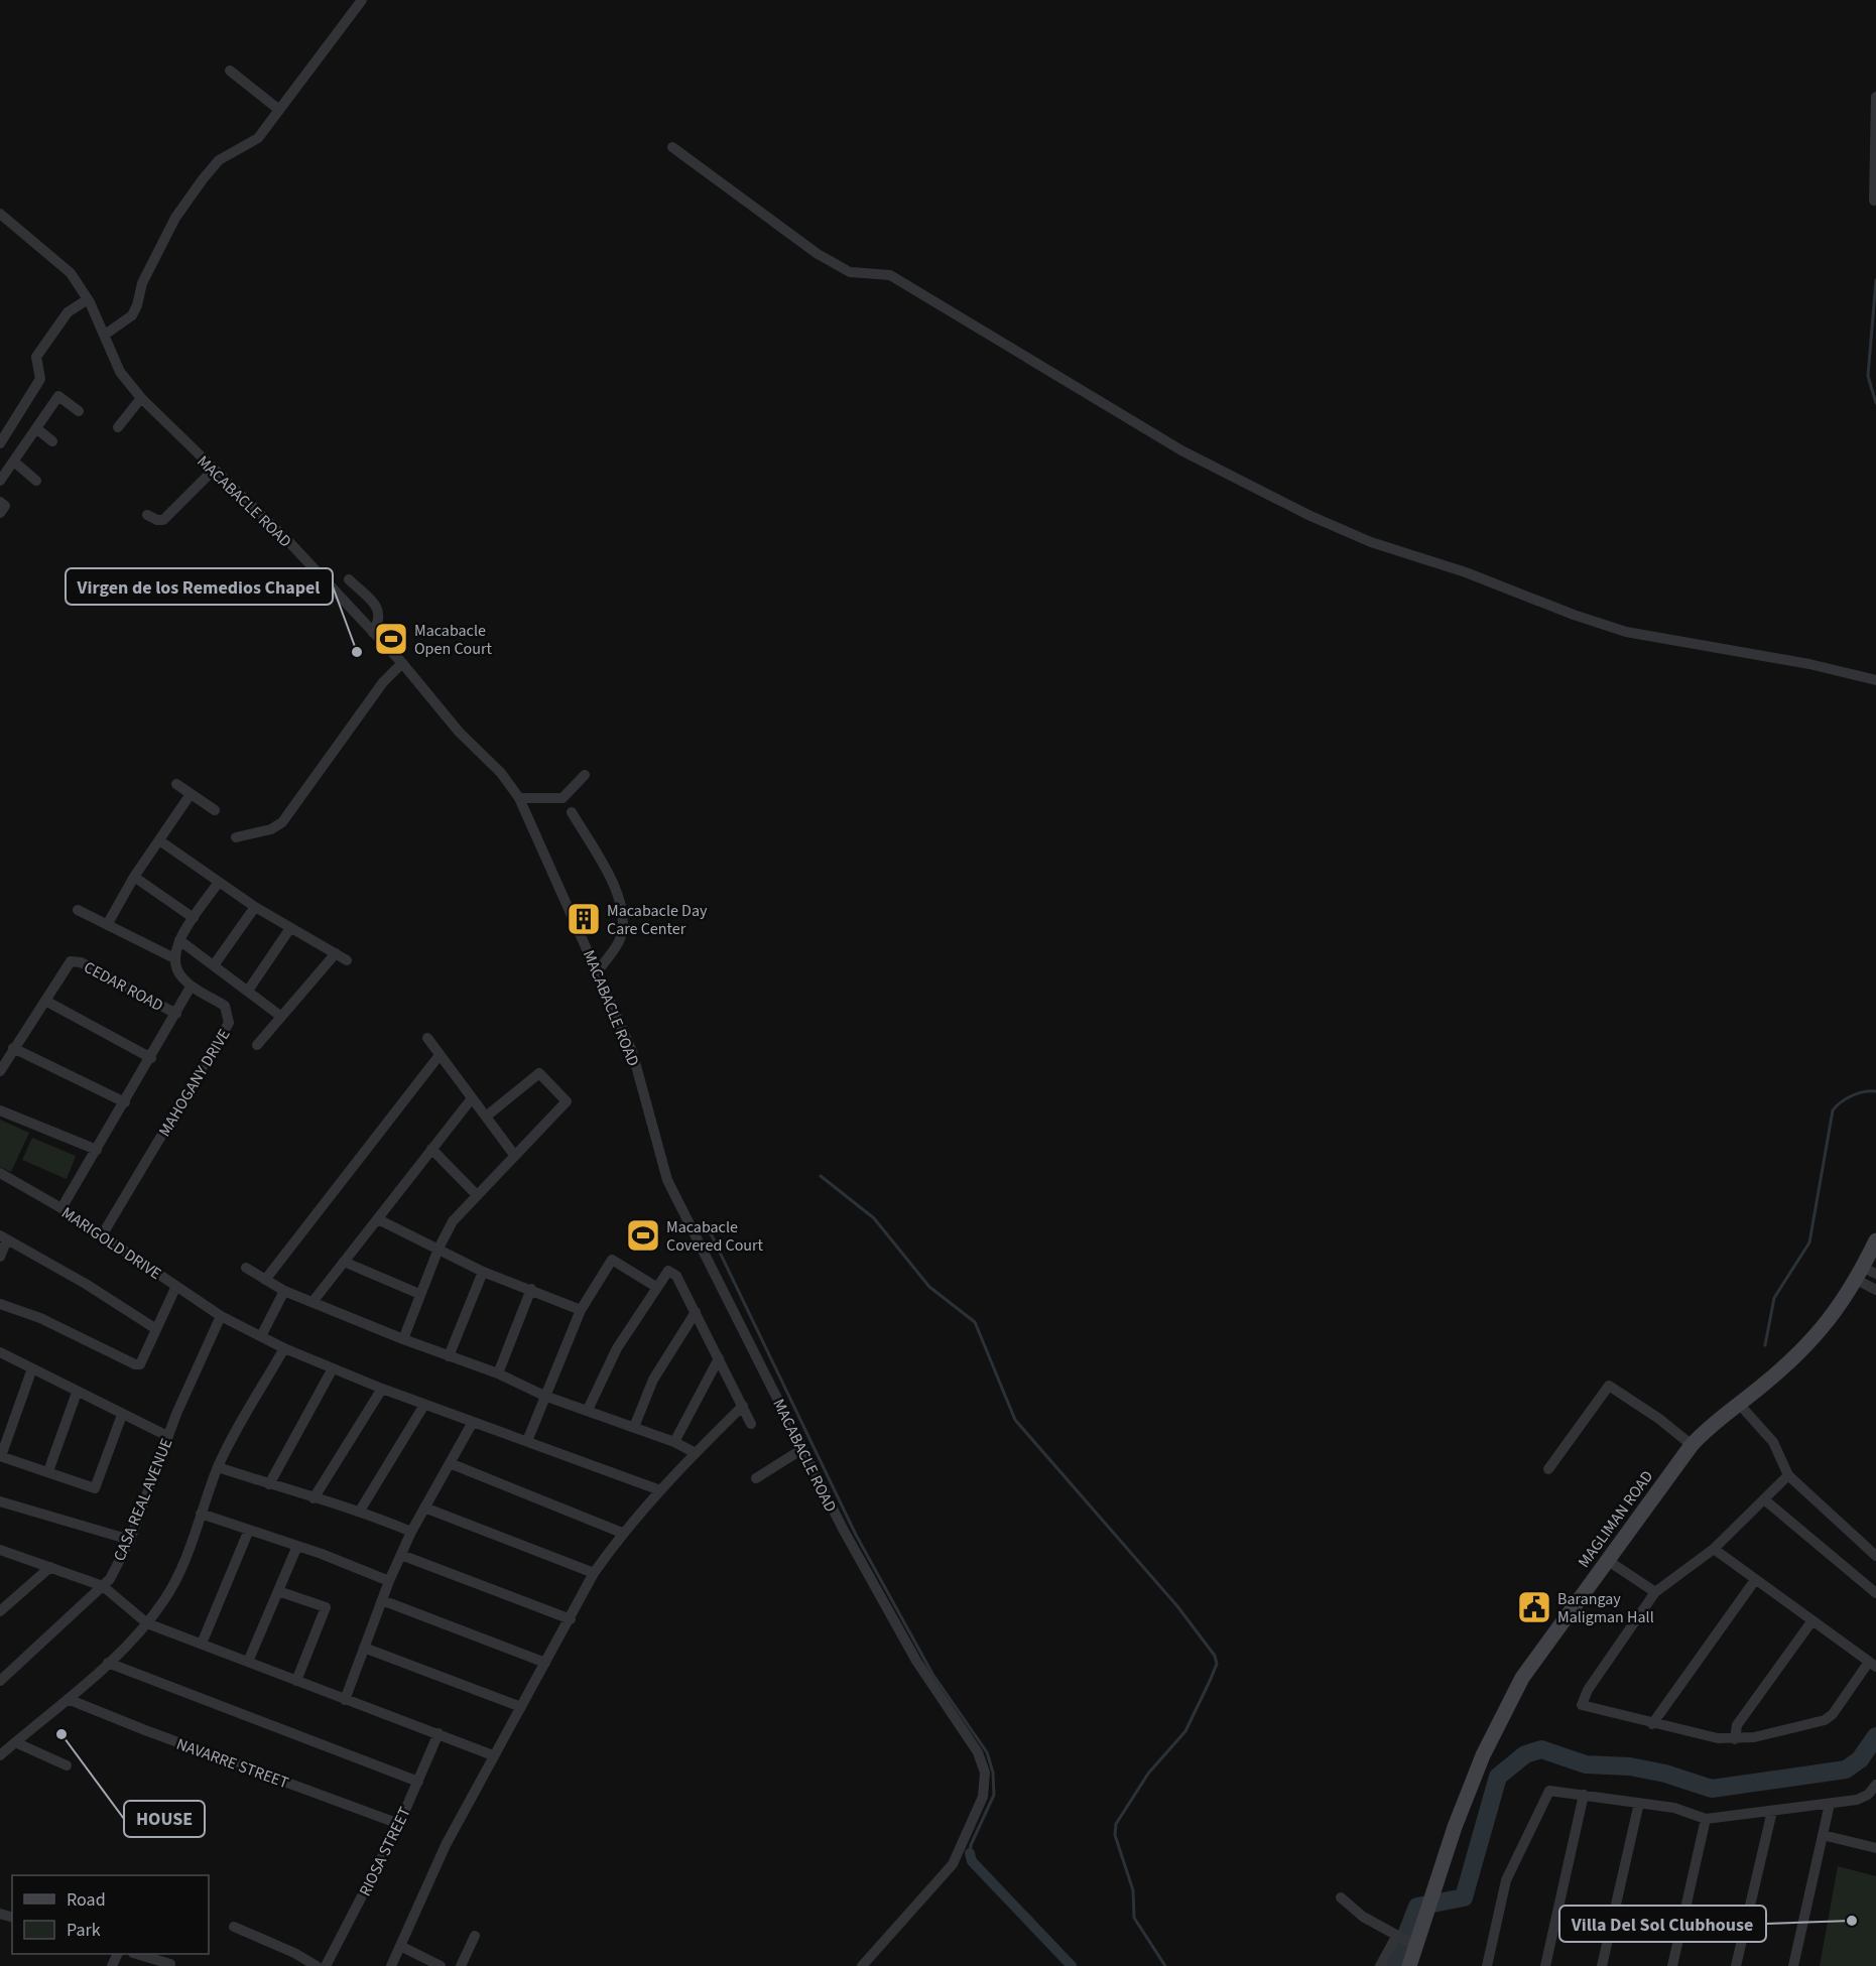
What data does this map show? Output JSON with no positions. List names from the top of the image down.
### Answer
{
  "streets": {
    "street": [
      "MACABACLE ROAD",
      "CEDAR ROAD",
      "MAHOGANY DRIVE",
      "MARIGOLD DRIVE",
      "CASA REAL AVENUE",
      "MAGLIMAN ROAD",
      "NAVARRE STREET",
      "RIOSA STREET"
    ]
  },
  "crossings": [
    ["MAHOGANY DRIVE", "MARIGOLD DRIVE"],
    ["MARIGOLD DRIVE", "CASA REAL AVENUE"],
    ["NAVARRE STREET", "RIOSA STREET"]
  ],
  "places": {
    "sports": ["Macabacle Open Court", "Macabacle Covered Court"],
    "other": ["Virgen de los Remedios Chapel", "HOUSE", "Villa Del Sol Clubhouse"],
    "building": ["Macabacle Day Care Center"],
    "public building": ["Barangay Maligman Hall"]
  },
  "legend": ["Road", "Park"]
}
